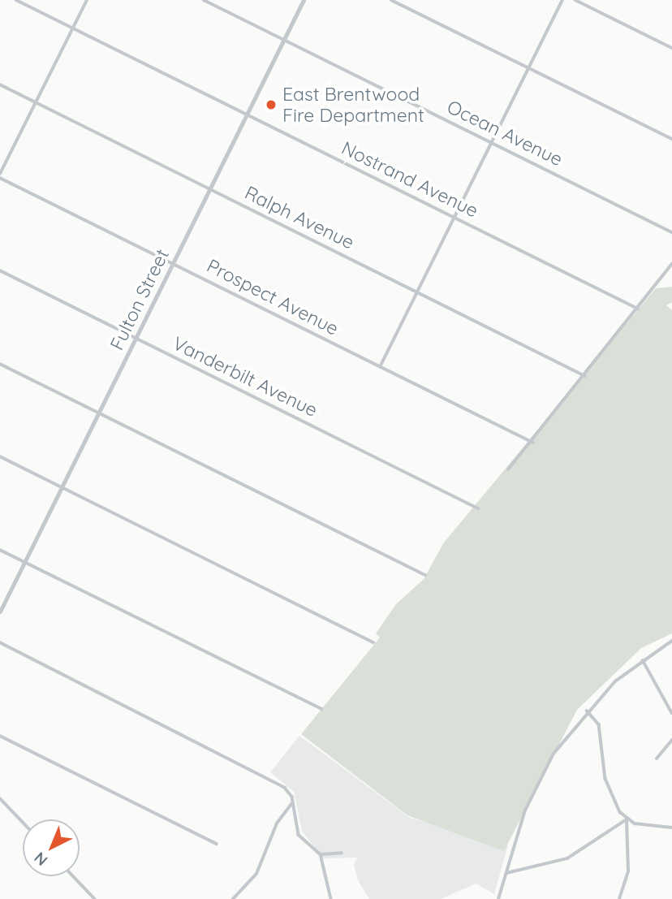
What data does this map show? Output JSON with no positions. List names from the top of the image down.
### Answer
{
  "streets": {
    "street": [
      "Ocean Avenue",
      "Nostrand Avenue",
      "Ralph Avenue",
      "Prospect Avenue",
      "Fulton Street",
      "Vanderbilt Avenue"
    ]
  },
  "crossings": [
    ["Ocean Avenue", "Fulton Street"],
    ["Nostrand Avenue", "Fulton Street"],
    ["Ralph Avenue", "Fulton Street"],
    ["Prospect Avenue", "Fulton Street"],
    ["Fulton Street", "Vanderbilt Avenue"]
  ],
  "places": ["East Brentwood Fire Department"],
  "north": "bottom left"
}
